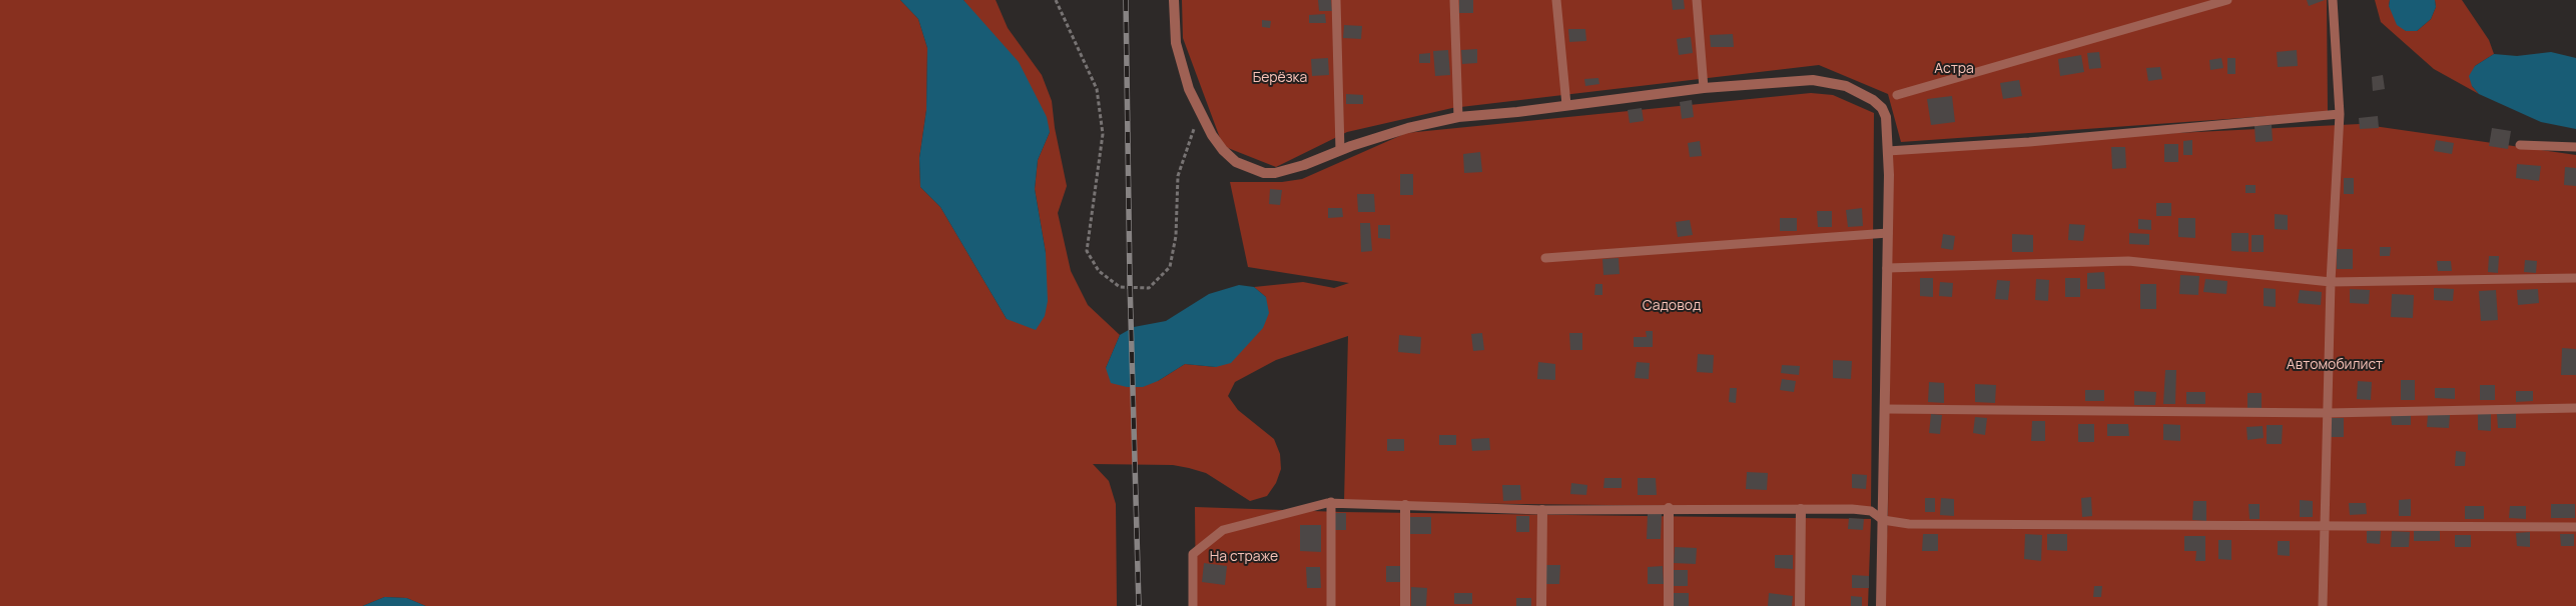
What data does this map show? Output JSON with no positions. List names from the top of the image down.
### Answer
{
  "parks": [
    "Астра",
    "Берёзка",
    "Садовод",
    "Автомобилист",
    "На страже"
  ]
}
